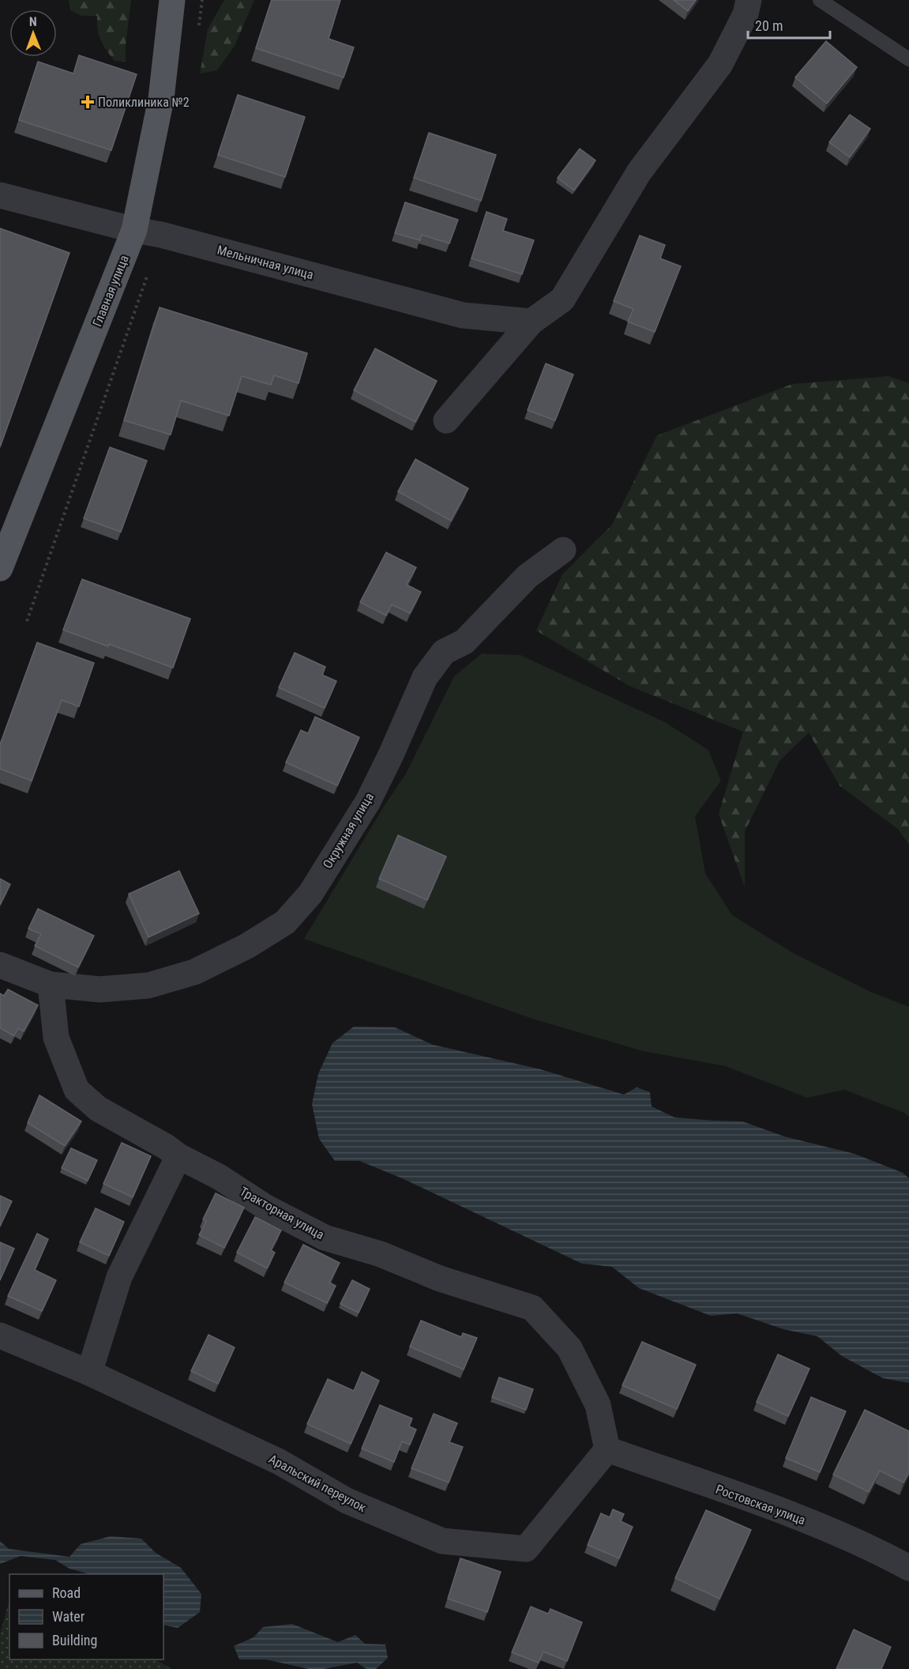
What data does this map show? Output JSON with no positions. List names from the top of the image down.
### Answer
{
  "streets": {
    "main road": ["Главная улица"],
    "street": [
      "Мельничная улица",
      "Окружная улица",
      "Тракторная улица",
      "Аральский переулок",
      "Ростовская улица"
    ]
  },
  "crossings": [
    ["Мельничная улица", "Главная улица"],
    ["Окружная улица", "Тракторная улица"],
    ["Тракторная улица", "Аральский переулок"],
    ["Тракторная улица", "Ростовская улица"],
    ["Аральский переулок", "Ростовская улица"]
  ],
  "places": {
    "health": ["Поликлиника №2"]
  },
  "legend": ["Road", "Water", "Building"],
  "scale_bar": "20 m",
  "north": "top"
}
